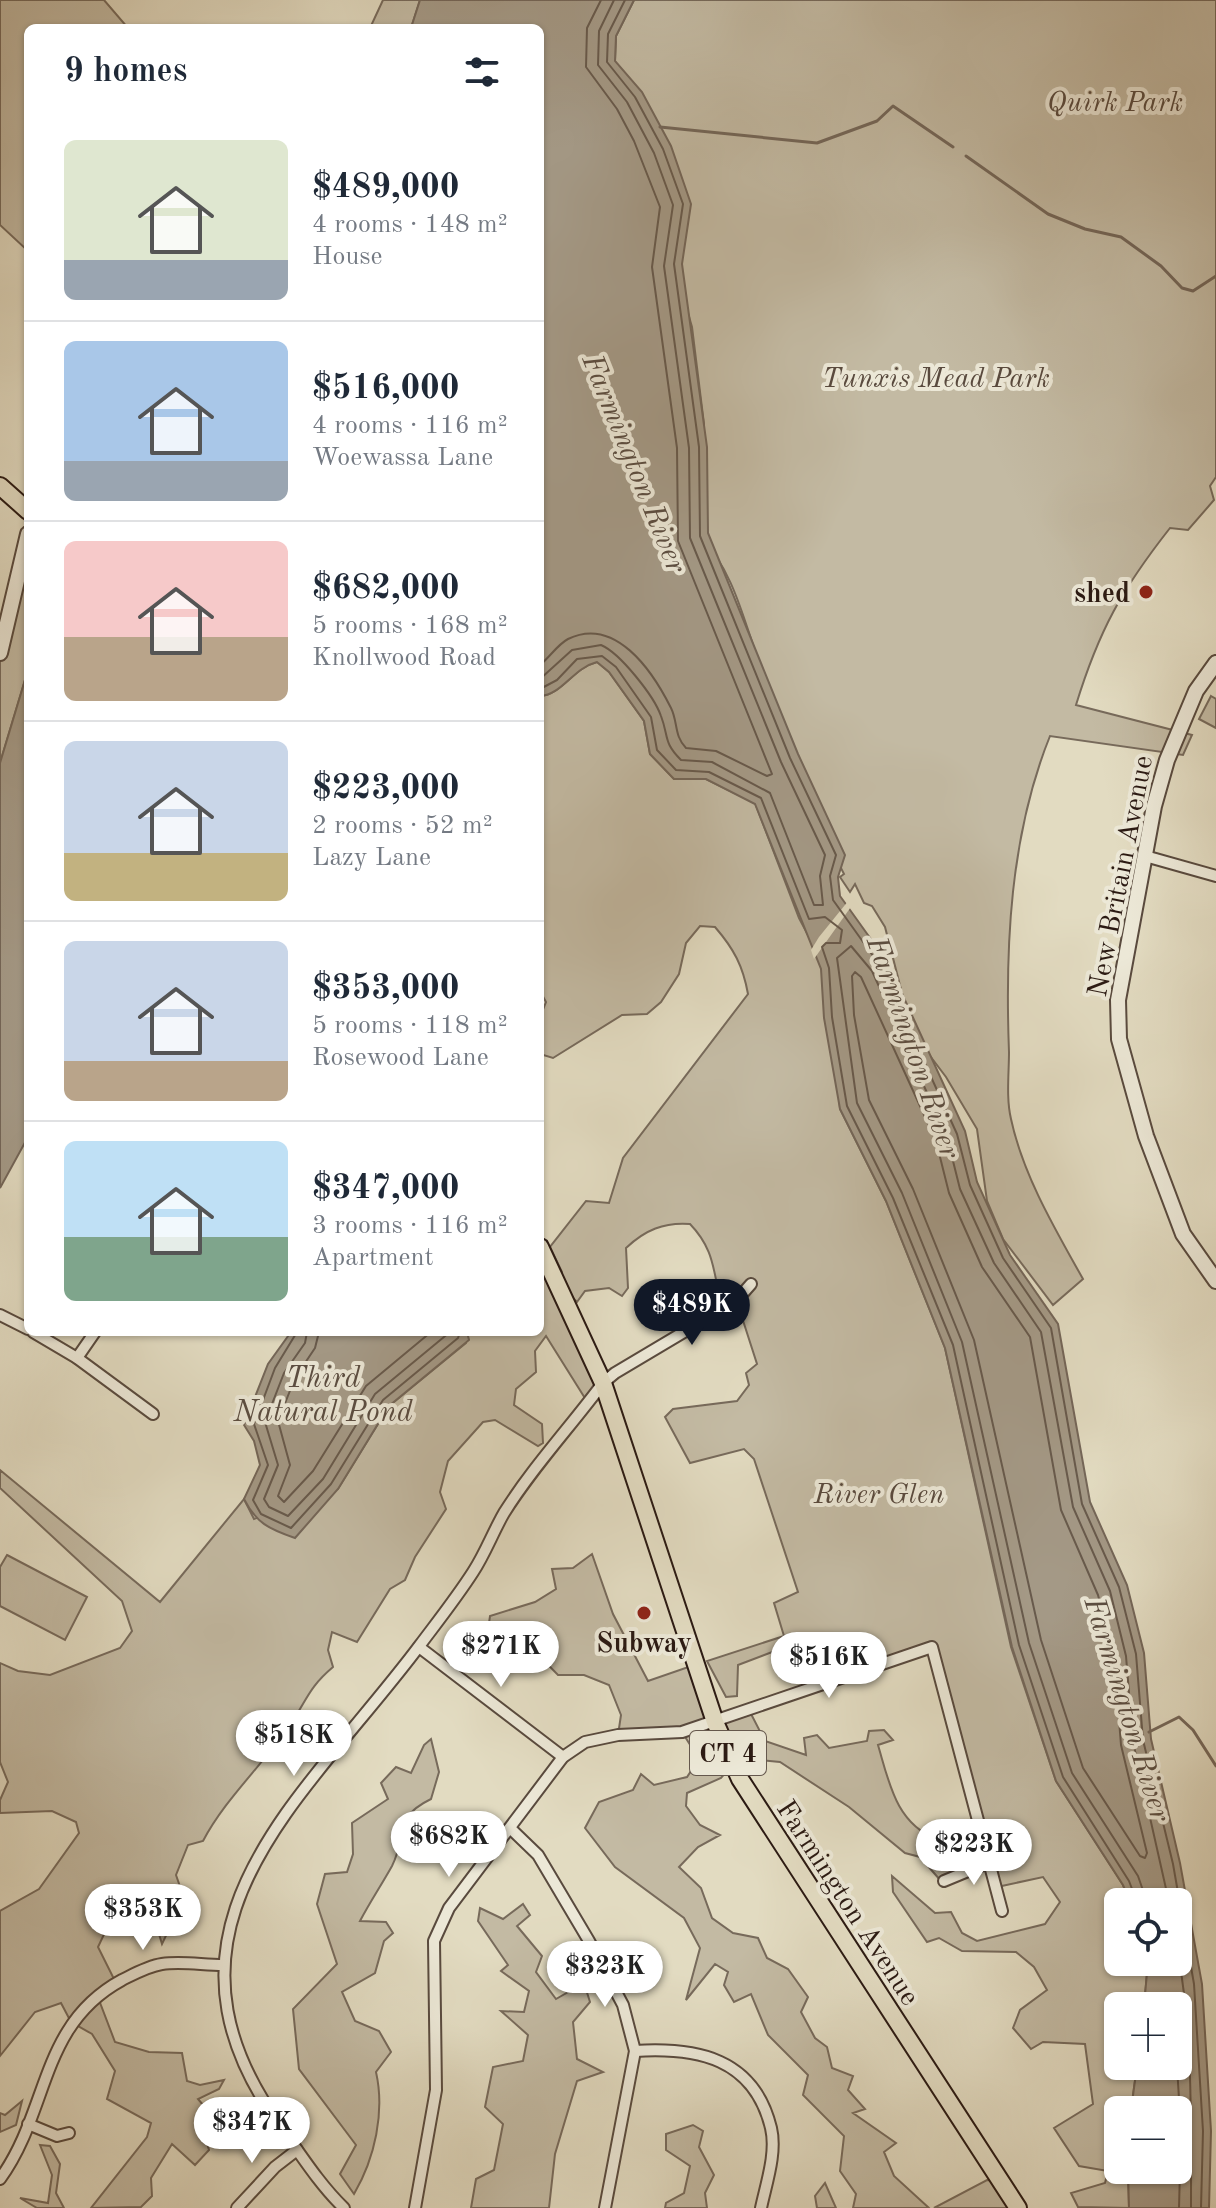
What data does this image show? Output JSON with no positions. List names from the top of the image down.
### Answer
{
  "streets": {
    "main road": ["CT 4", "Farmington Avenue"],
    "street": ["New Britain Avenue"]
  },
  "water": ["Farmington River", "Third Natural Pond"],
  "parks": ["Quirk Park", "Tunxis Mead Park", "River Glen"],
  "places": ["shed", "Subway"],
  "page": {
    "heading": "9 homes",
    "list": [
      {
        "name": "$489,000",
        "note": "4 rooms · 148 m² · House"
      },
      {
        "name": "$516,000",
        "note": "4 rooms · 116 m² · Woewassa Lane"
      },
      {
        "name": "$682,000",
        "note": "5 rooms · 168 m² · Knollwood Road"
      },
      {
        "name": "$223,000",
        "note": "2 rooms · 52 m² · Lazy Lane"
      },
      {
        "name": "$353,000",
        "note": "5 rooms · 118 m² · Rosewood Lane"
      },
      {
        "name": "$347,000",
        "note": "3 rooms · 116 m² · Apartment"
      }
    ],
    "price": [
      "$489K",
      "$271K",
      "$516K",
      "$518K",
      "$682K",
      "$223K",
      "$353K",
      "$323K",
      "$347K"
    ],
    "map_buttons": ["+", "−"]
  }
}
